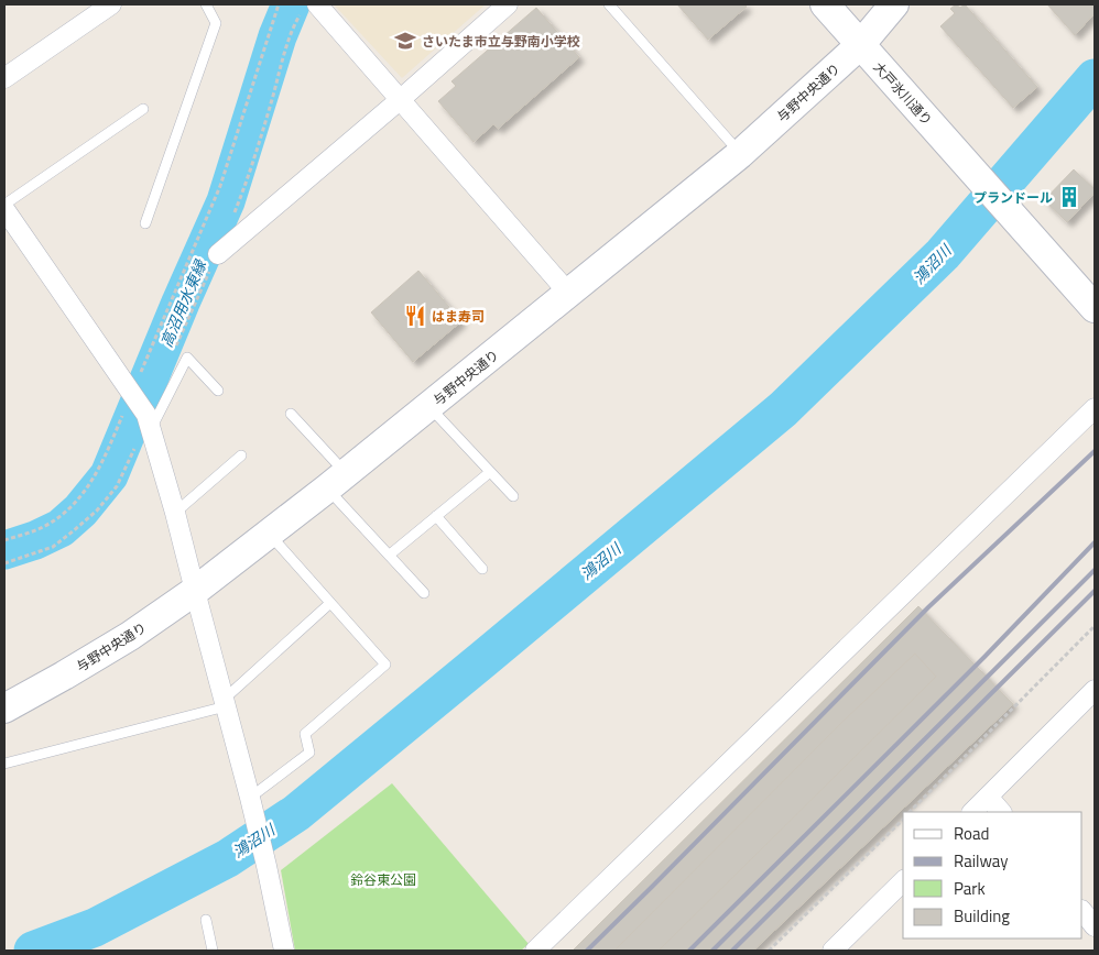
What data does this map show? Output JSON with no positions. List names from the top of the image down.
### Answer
{
  "streets": {
    "street": ["与野中央通り", "大戸氷川通り"]
  },
  "crossings": [
    ["与野中央通り", "大戸氷川通り"]
  ],
  "water": ["鴻沼川", "高沼用水東縁"],
  "parks": ["鈴谷東公園"],
  "places": {
    "school or university": ["さいたま市立与野南小学校"],
    "building": ["プランドール"],
    "restaurant": ["はま寿司"]
  },
  "legend": [
    "Road",
    "Railway",
    "Park",
    "Building"
  ]
}
